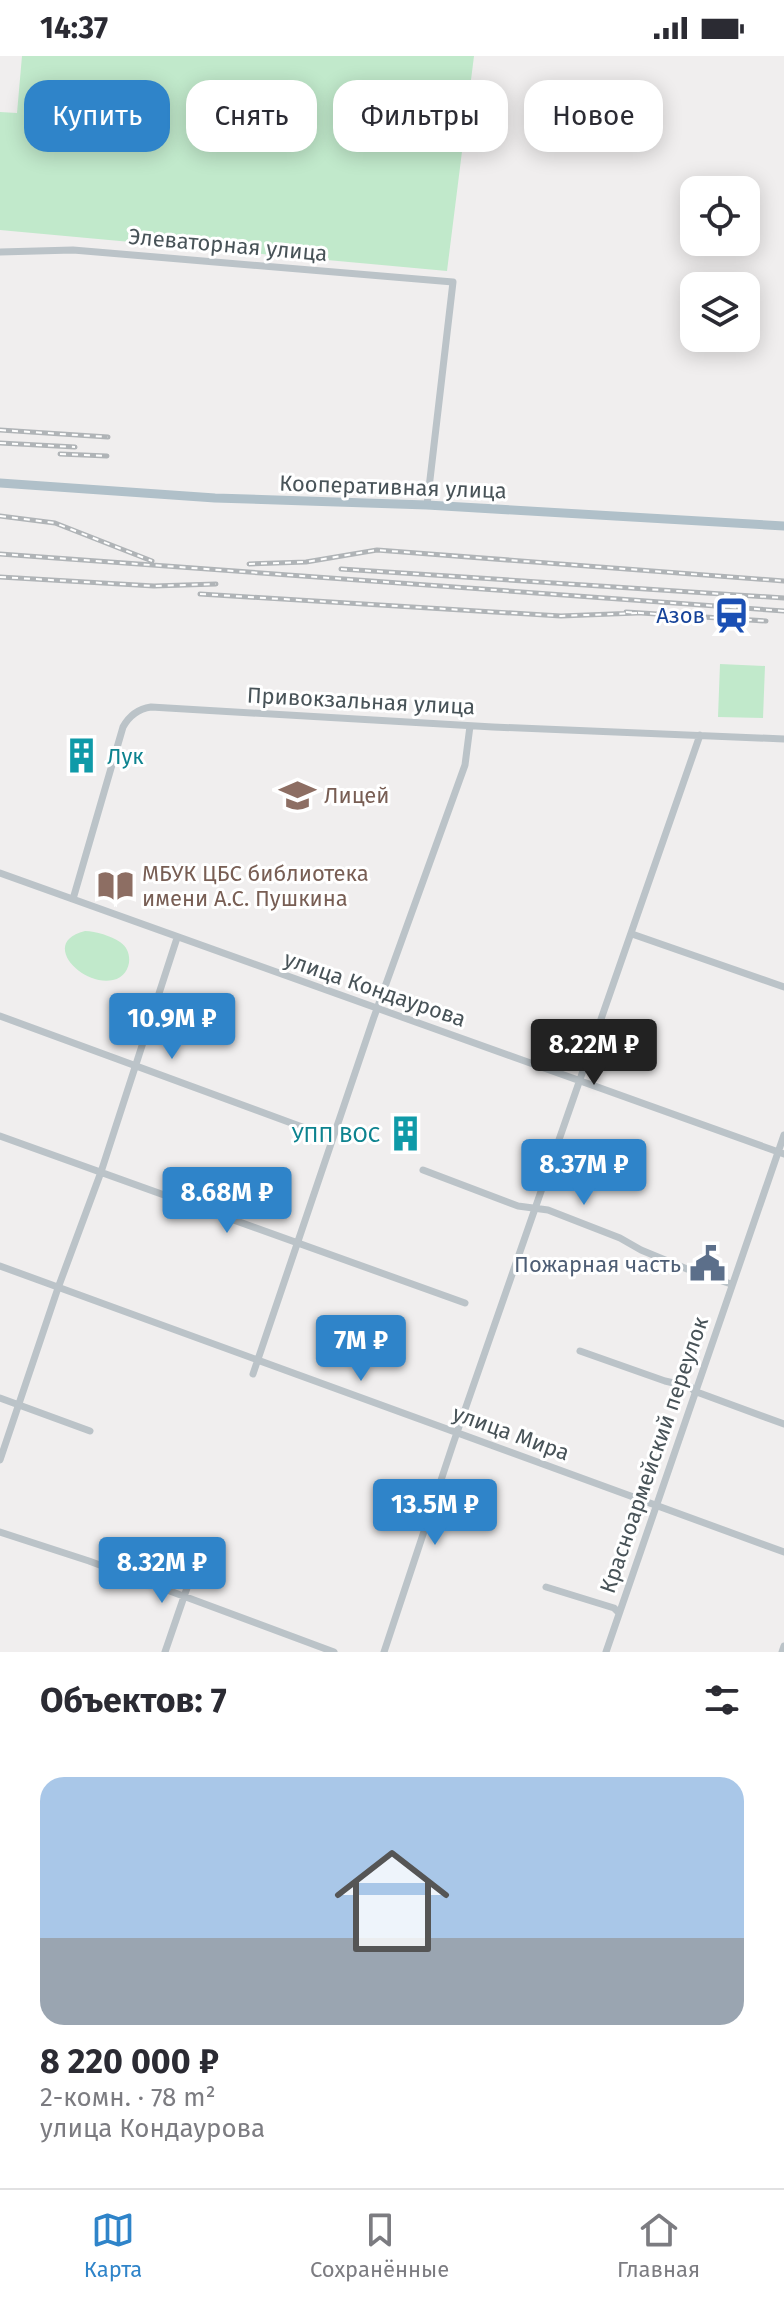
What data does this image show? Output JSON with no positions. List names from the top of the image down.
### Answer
{
  "streets": {
    "main road": ["Кооперативная улица"],
    "street": [
      "Элеваторная улица",
      "Привокзальная улица",
      "улица Кондаурова",
      "улица Мира",
      "Красноармейский переулок"
    ]
  },
  "crossings": [
    ["Элеваторная улица", "Кооперативная улица"],
    ["Привокзальная улица", "улица Кондаурова"],
    ["улица Кондаурова", "Красноармейский переулок"],
    ["улица Мира", "Красноармейский переулок"]
  ],
  "places": {
    "station": ["Азов"],
    "building": ["Лук", "УПП ВОС"],
    "school or university": ["Лицей"],
    "library": ["МБУК ЦБС библиотека имени А.С. Пушкина"],
    "public building": ["Пожарная часть"]
  },
  "page": {
    "status": "14:37",
    "chip": [
      "Купить",
      "Снять",
      "Фильтры",
      "Новое"
    ],
    "price": [
      "10.9M ₽",
      "8.22M ₽",
      "8.37M ₽",
      "8.68M ₽",
      "7M ₽",
      "13.5M ₽",
      "8.32M ₽"
    ],
    "heading": "Объектов: 7",
    "list": [
      {
        "name": "8 220 000 ₽",
        "note": "2-комн. · 78 m² · улица Кондаурова"
      }
    ],
    "tabs": ["Карта", "Сохранённые", "Главная"]
  }
}
